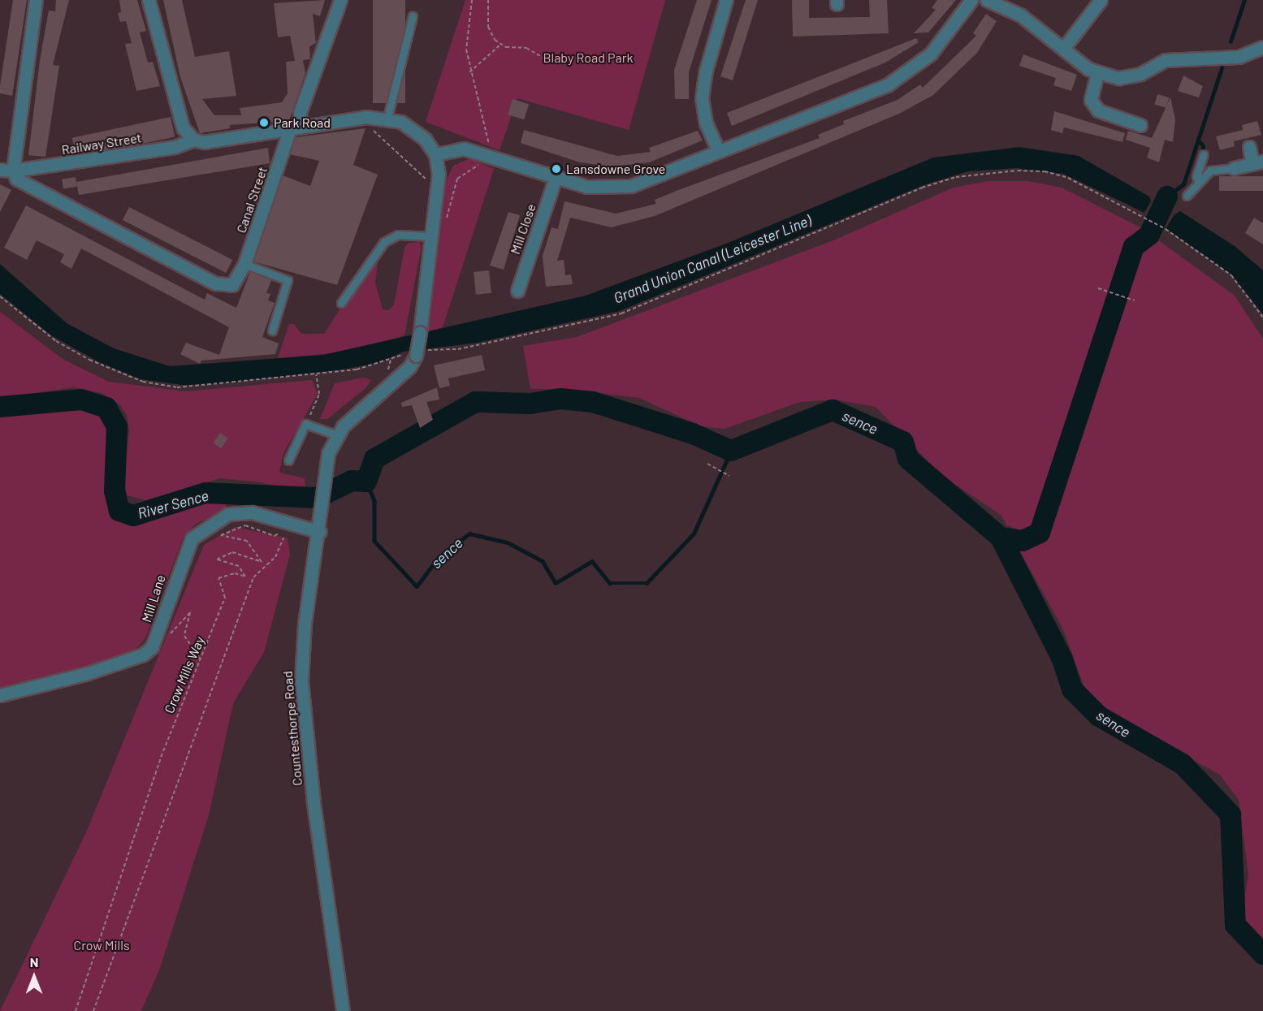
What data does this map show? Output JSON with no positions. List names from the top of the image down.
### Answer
{
  "streets": {
    "street": [
      "Railway Street",
      "Canal Street",
      "Mill Close",
      "Mill Lane",
      "Countesthorpe Road"
    ],
    "path": ["Crow Mills Way"]
  },
  "crossings": [
    ["Railway Street", "Canal Street"],
    ["Mill Lane", "Crow Mills Way"],
    ["Mill Lane", "Countesthorpe Road"]
  ],
  "water": ["Grand Union Canal (Leicester Line)", "sence", "River Sence"],
  "parks": ["Blaby Road Park", "Crow Mills"],
  "places": ["Park Road", "Lansdowne Grove"],
  "north": "top"
}
